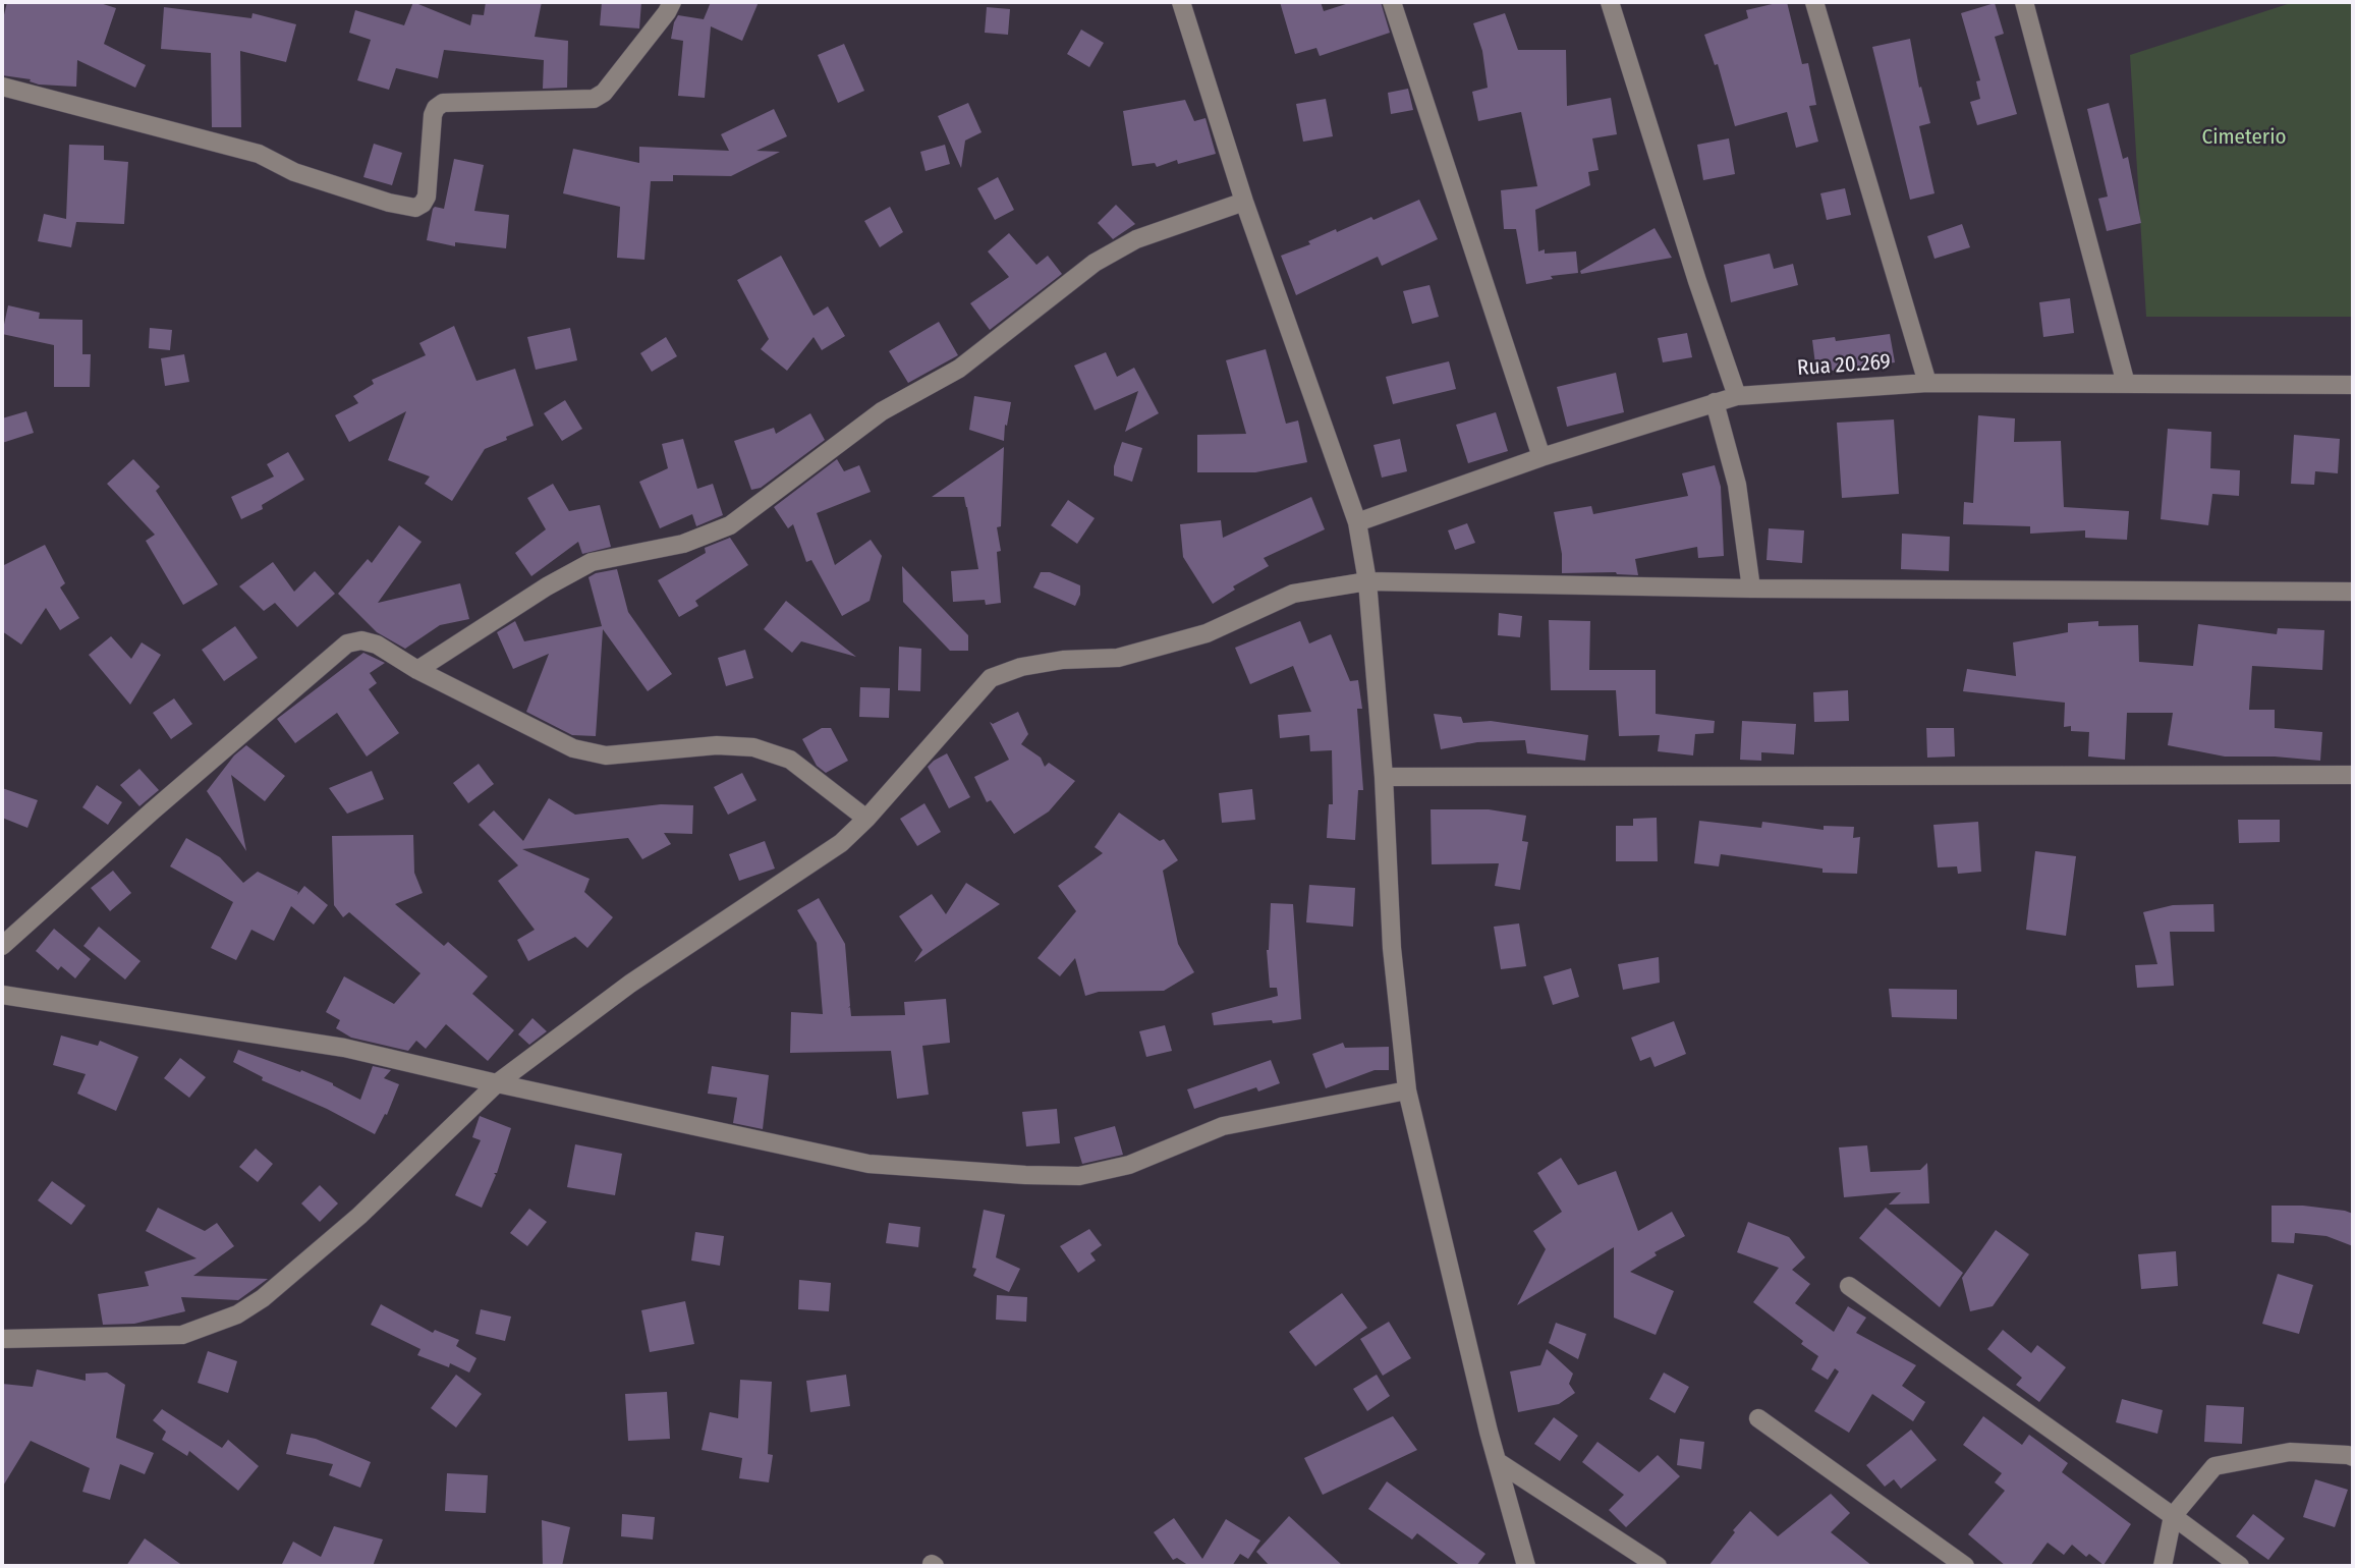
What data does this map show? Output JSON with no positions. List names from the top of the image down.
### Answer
{
  "streets": {
    "street": ["Rua 20.269"]
  },
  "parks": ["Cimeterio"]
}
